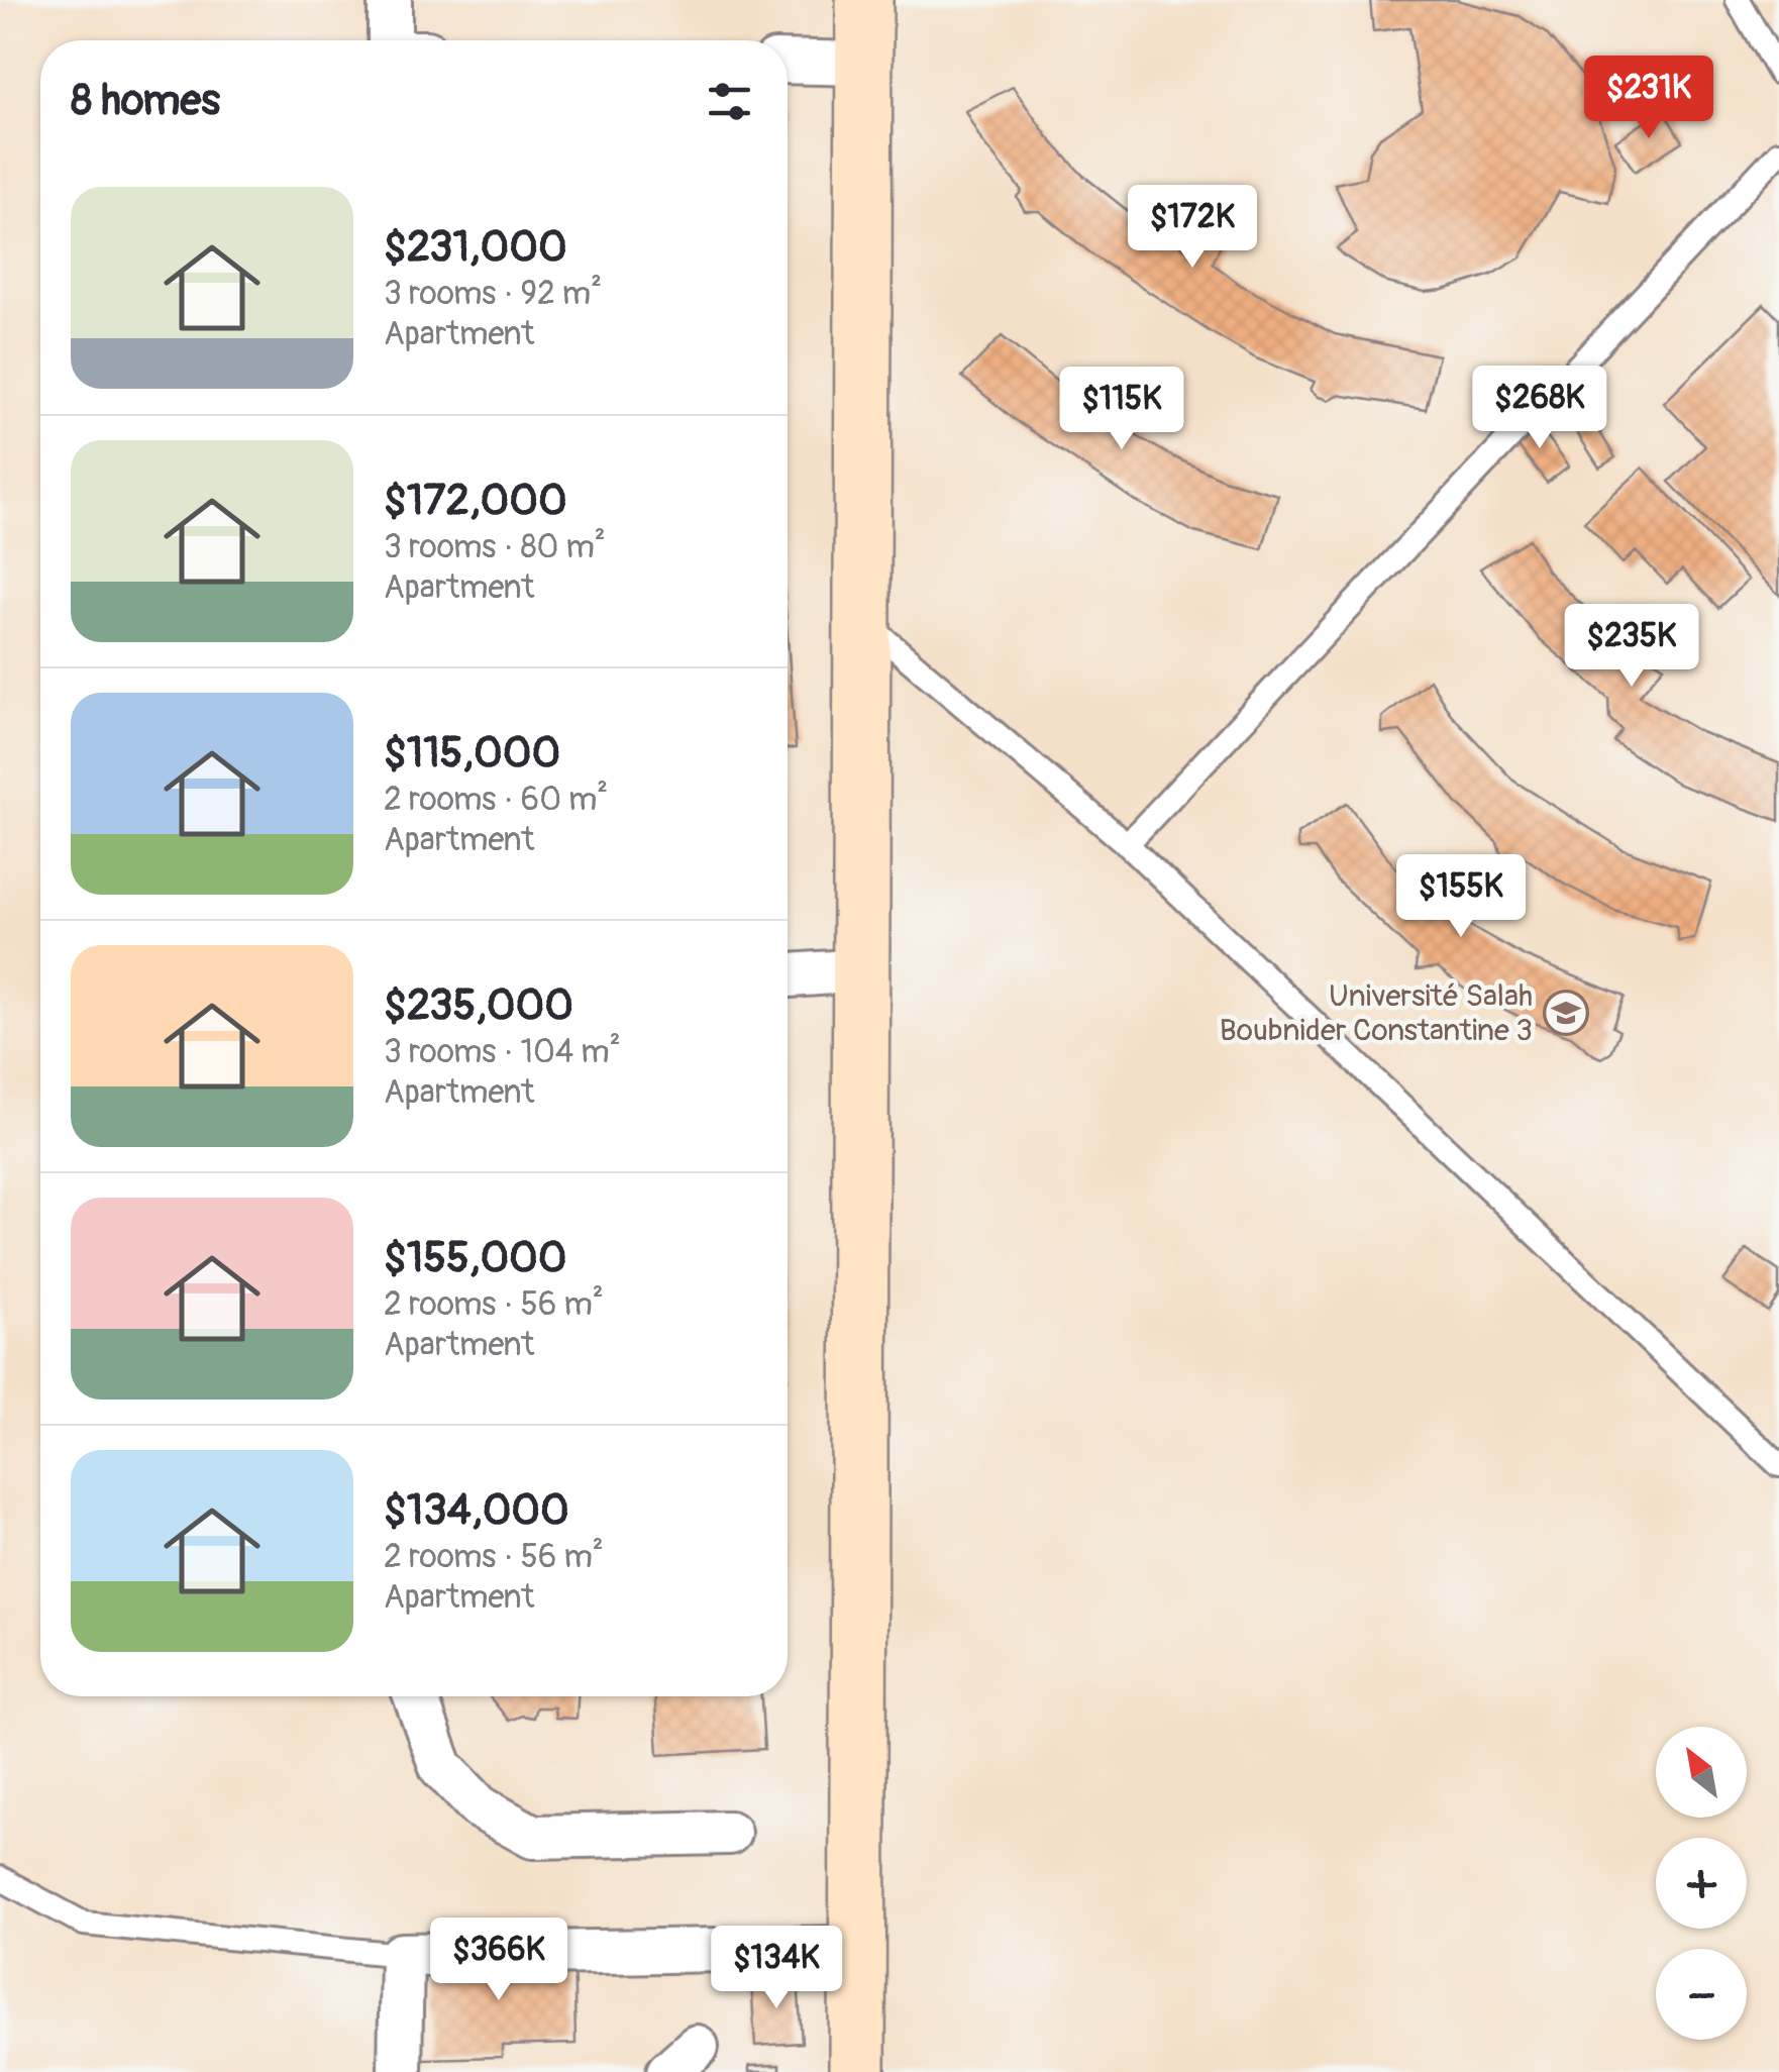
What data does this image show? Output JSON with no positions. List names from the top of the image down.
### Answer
{
  "places": {
    "school or university": ["Université Salah Boubnider Constantine 3"]
  },
  "north": "top left",
  "page": {
    "heading": "8 homes",
    "price": [
      "$231K",
      "$172K",
      "$268K",
      "$115K",
      "$235K",
      "$155K",
      "$366K",
      "$134K"
    ],
    "list": [
      {
        "name": "$231,000",
        "note": "3 rooms · 92 m² · Apartment"
      },
      {
        "name": "$172,000",
        "note": "3 rooms · 80 m² · Apartment"
      },
      {
        "name": "$115,000",
        "note": "2 rooms · 60 m² · Apartment"
      },
      {
        "name": "$235,000",
        "note": "3 rooms · 104 m² · Apartment"
      },
      {
        "name": "$155,000",
        "note": "2 rooms · 56 m² · Apartment"
      },
      {
        "name": "$134,000",
        "note": "2 rooms · 56 m² · Apartment"
      }
    ],
    "map_buttons": ["+", "−"]
  }
}
